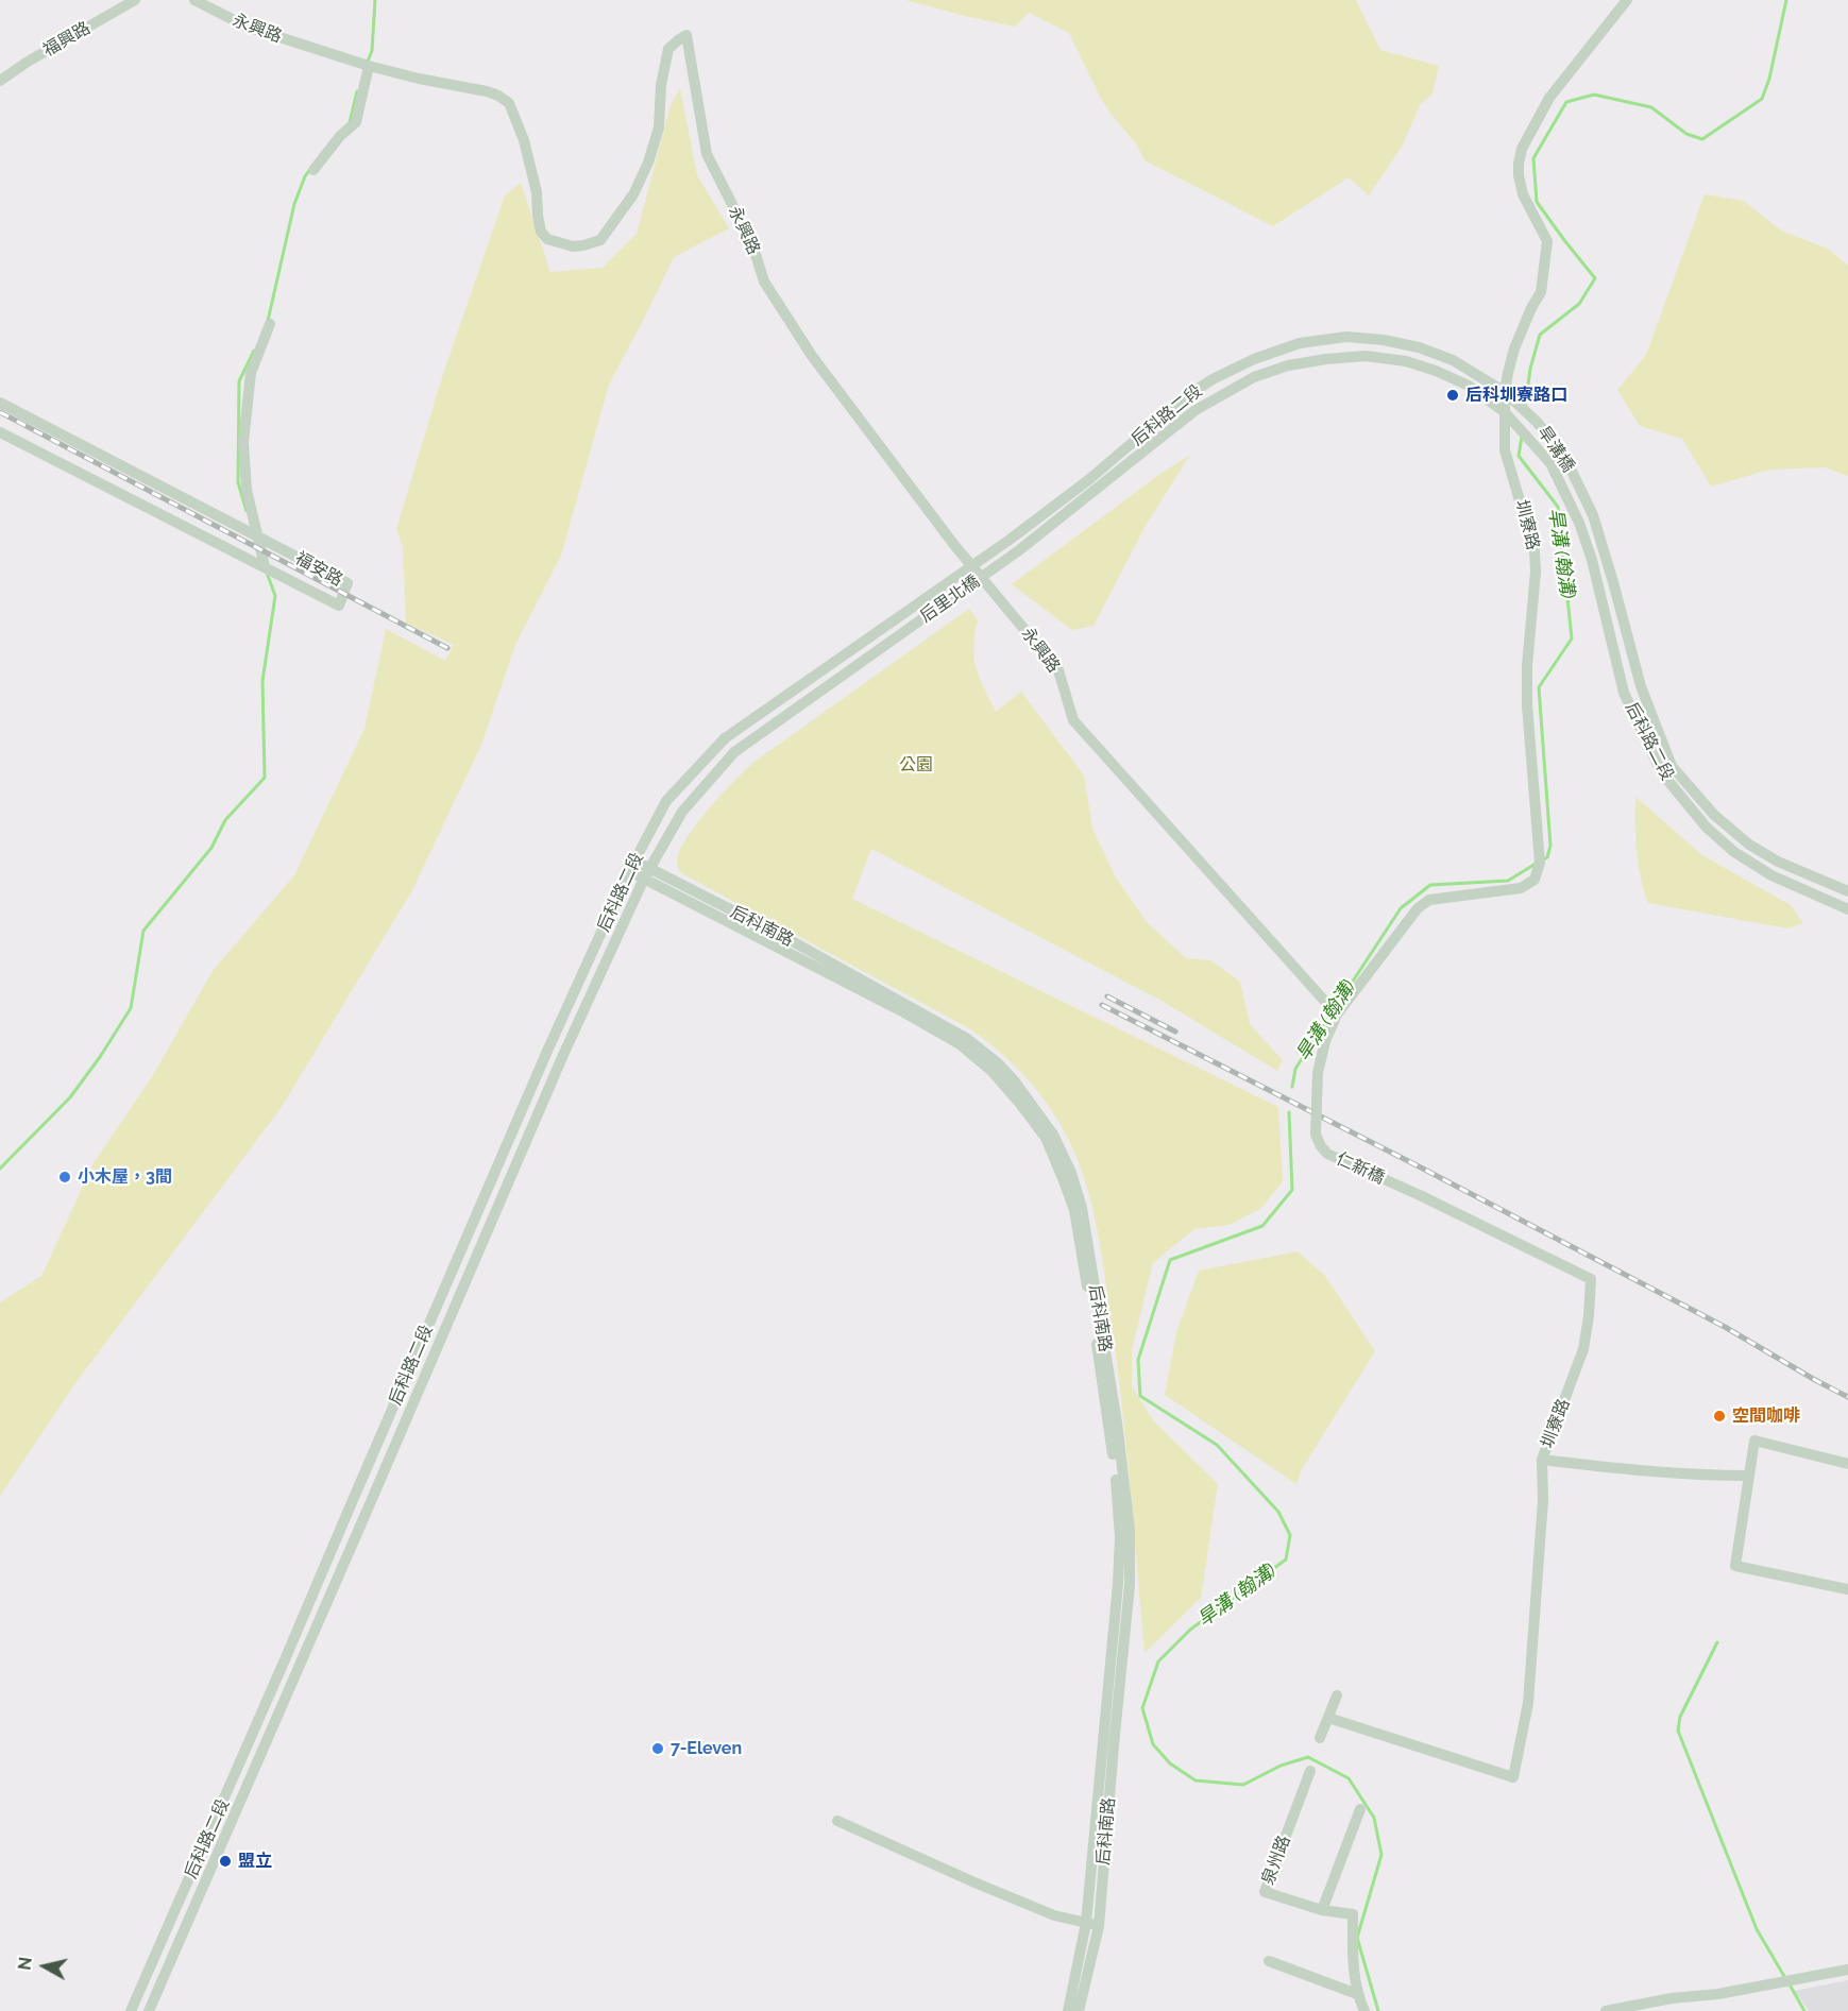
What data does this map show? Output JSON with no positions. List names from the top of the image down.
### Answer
{
  "streets": {
    "street": [
      "永興路",
      "福興路",
      "后科路二段",
      "旱溝橋",
      "圳寮路",
      "福安路",
      "后里北橋",
      "后科南路",
      "仁新橋",
      "泉州路"
    ]
  },
  "crossings": [
    ["永興路", "圳寮路"],
    ["永興路", "仁新橋"],
    ["后科路二段", "旱溝橋"],
    ["后科路二段", "圳寮路"],
    ["后科路二段", "后里北橋"],
    ["后科路二段", "后科南路"],
    ["旱溝橋", "圳寮路"],
    ["圳寮路", "仁新橋"]
  ],
  "water": ["旱溝 (翰溝)"],
  "parks": ["公園"],
  "places": [
    "后科圳寮路口",
    "小木屋，3間",
    "空間咖啡",
    "7-Eleven",
    "盟立"
  ],
  "north": "left"
}
